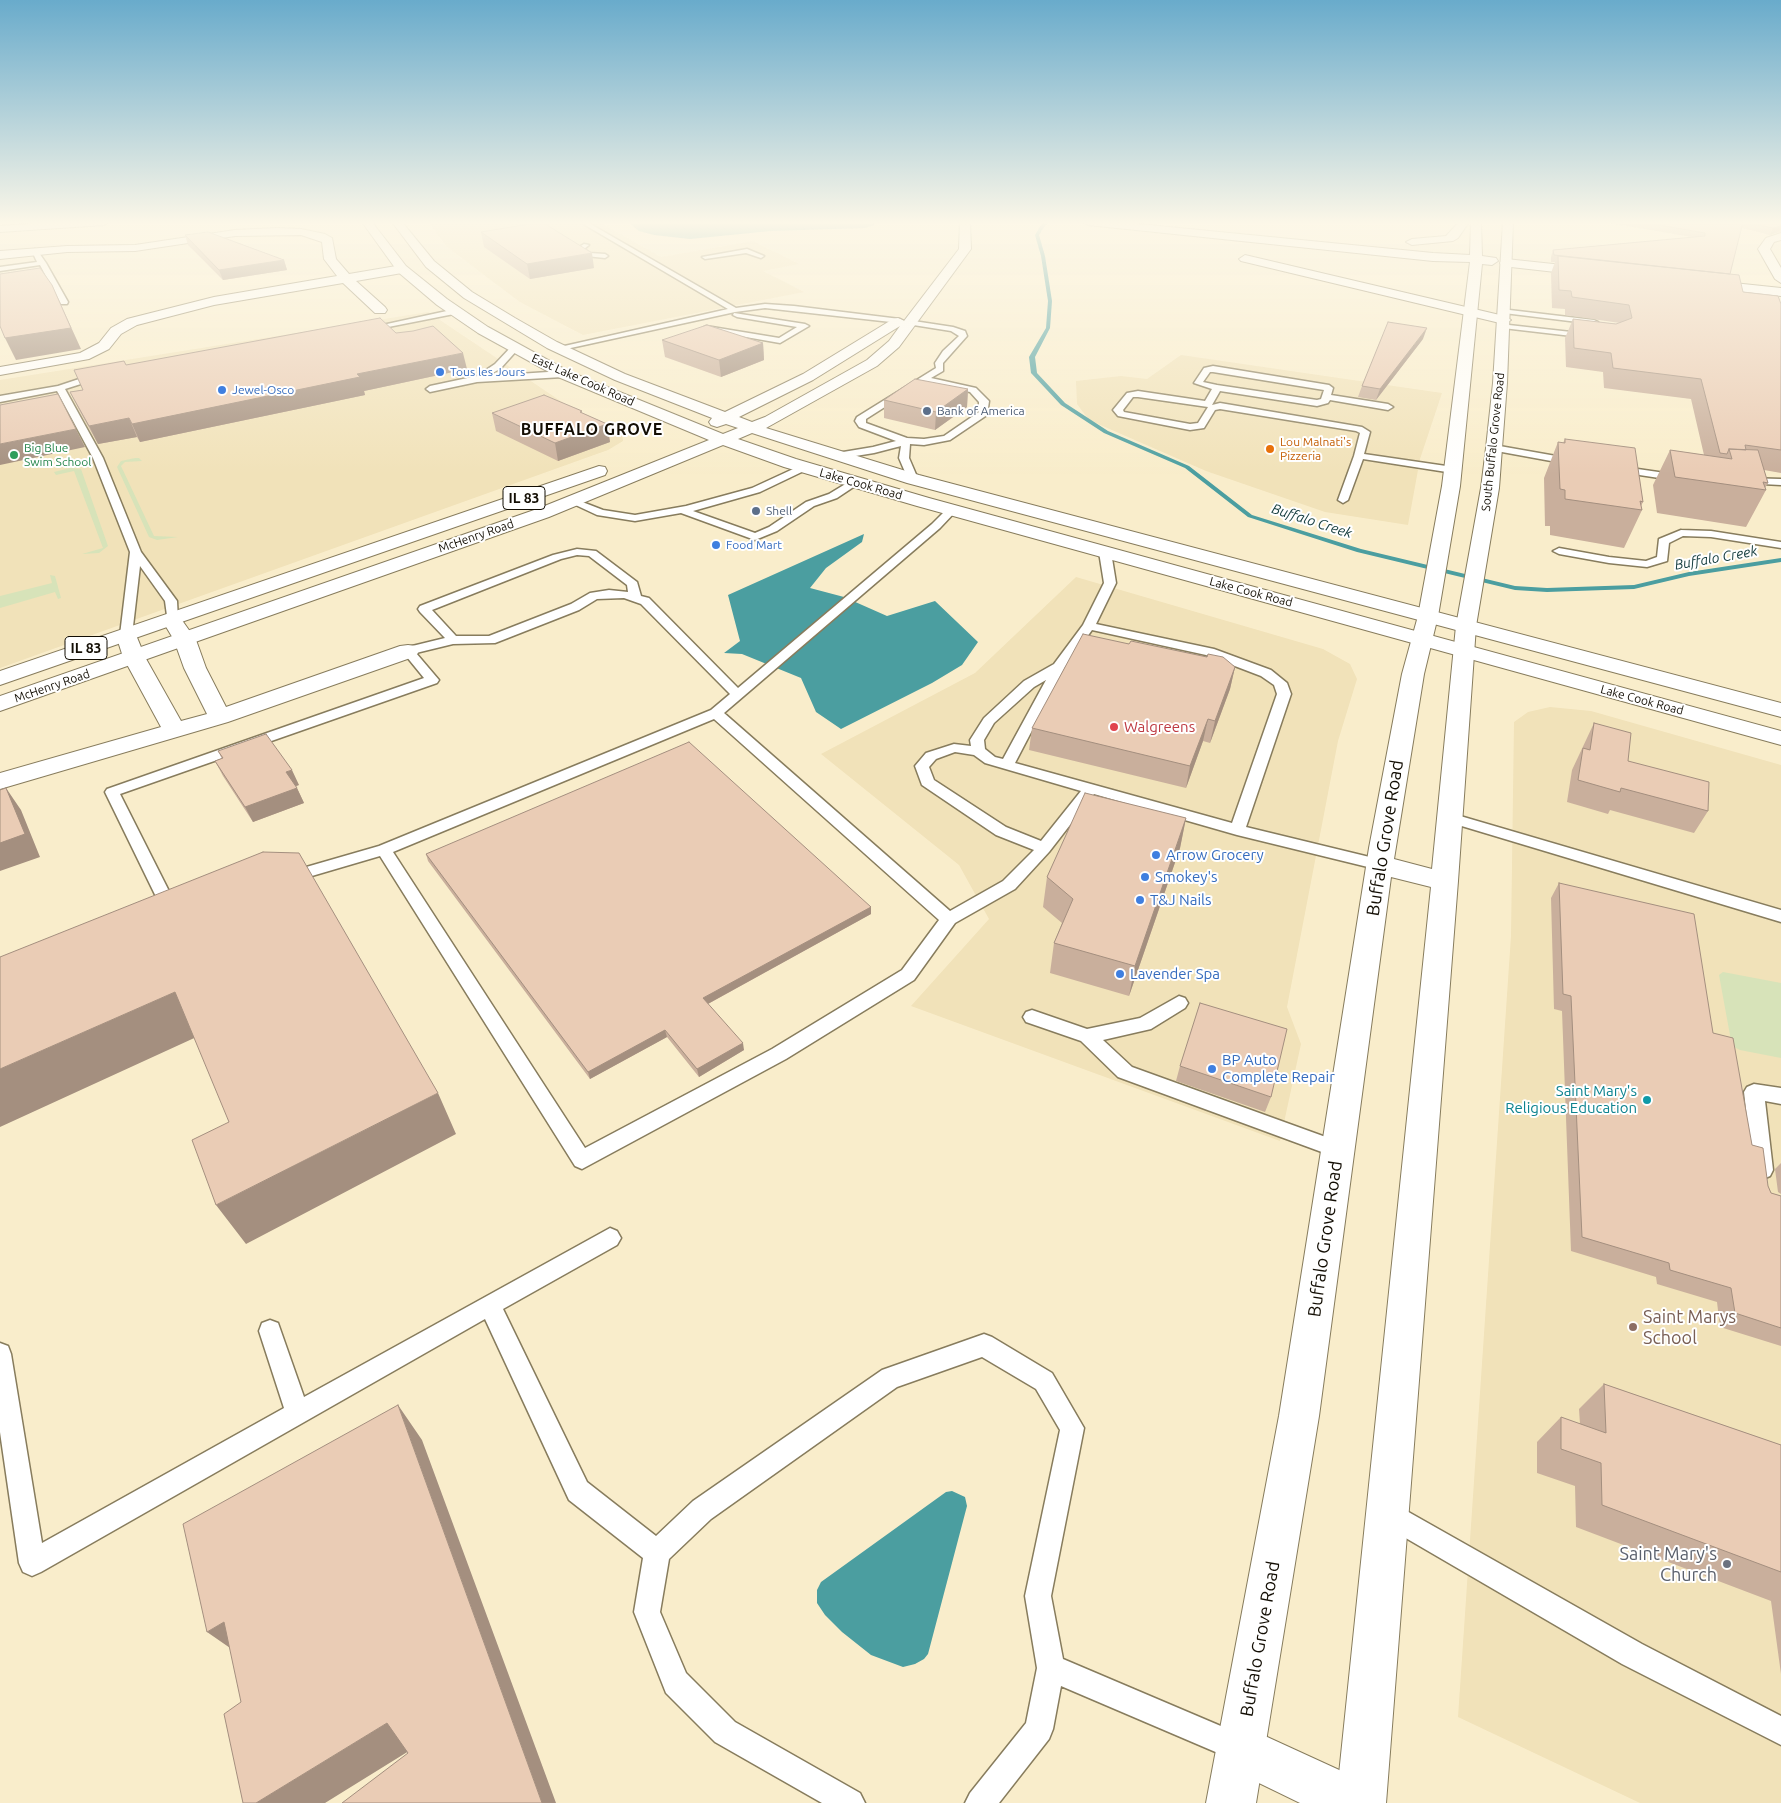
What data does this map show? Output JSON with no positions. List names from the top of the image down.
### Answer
{
  "streets": {
    "main road": [
      "East Lake Cook Road",
      "South Buffalo Grove Road",
      "Lake Cook Road",
      "IL 83",
      "McHenry Road",
      "Buffalo Grove Road"
    ]
  },
  "crossings": [
    ["East Lake Cook Road", "Lake Cook Road"],
    ["East Lake Cook Road", "McHenry Road"],
    ["South Buffalo Grove Road", "Lake Cook Road"],
    ["Lake Cook Road", "McHenry Road"],
    ["Lake Cook Road", "Buffalo Grove Road"]
  ],
  "districts": ["BUFFALO GROVE"],
  "water": ["Buffalo Creek"],
  "places": [
    "Tous les Jours",
    "Jewel-Osco",
    "Bank of America",
    "Lou Malnati's Pizzeria",
    "Big Blue Swim School",
    "Shell",
    "Food Mart",
    "Walgreens",
    "Arrow Grocery",
    "Smokey's",
    "T&J Nails",
    "Lavender Spa",
    "BP Auto Complete Repair",
    "Saint Mary's Religious Education",
    "Saint Marys School",
    "Saint Mary's Church"
  ]
}
